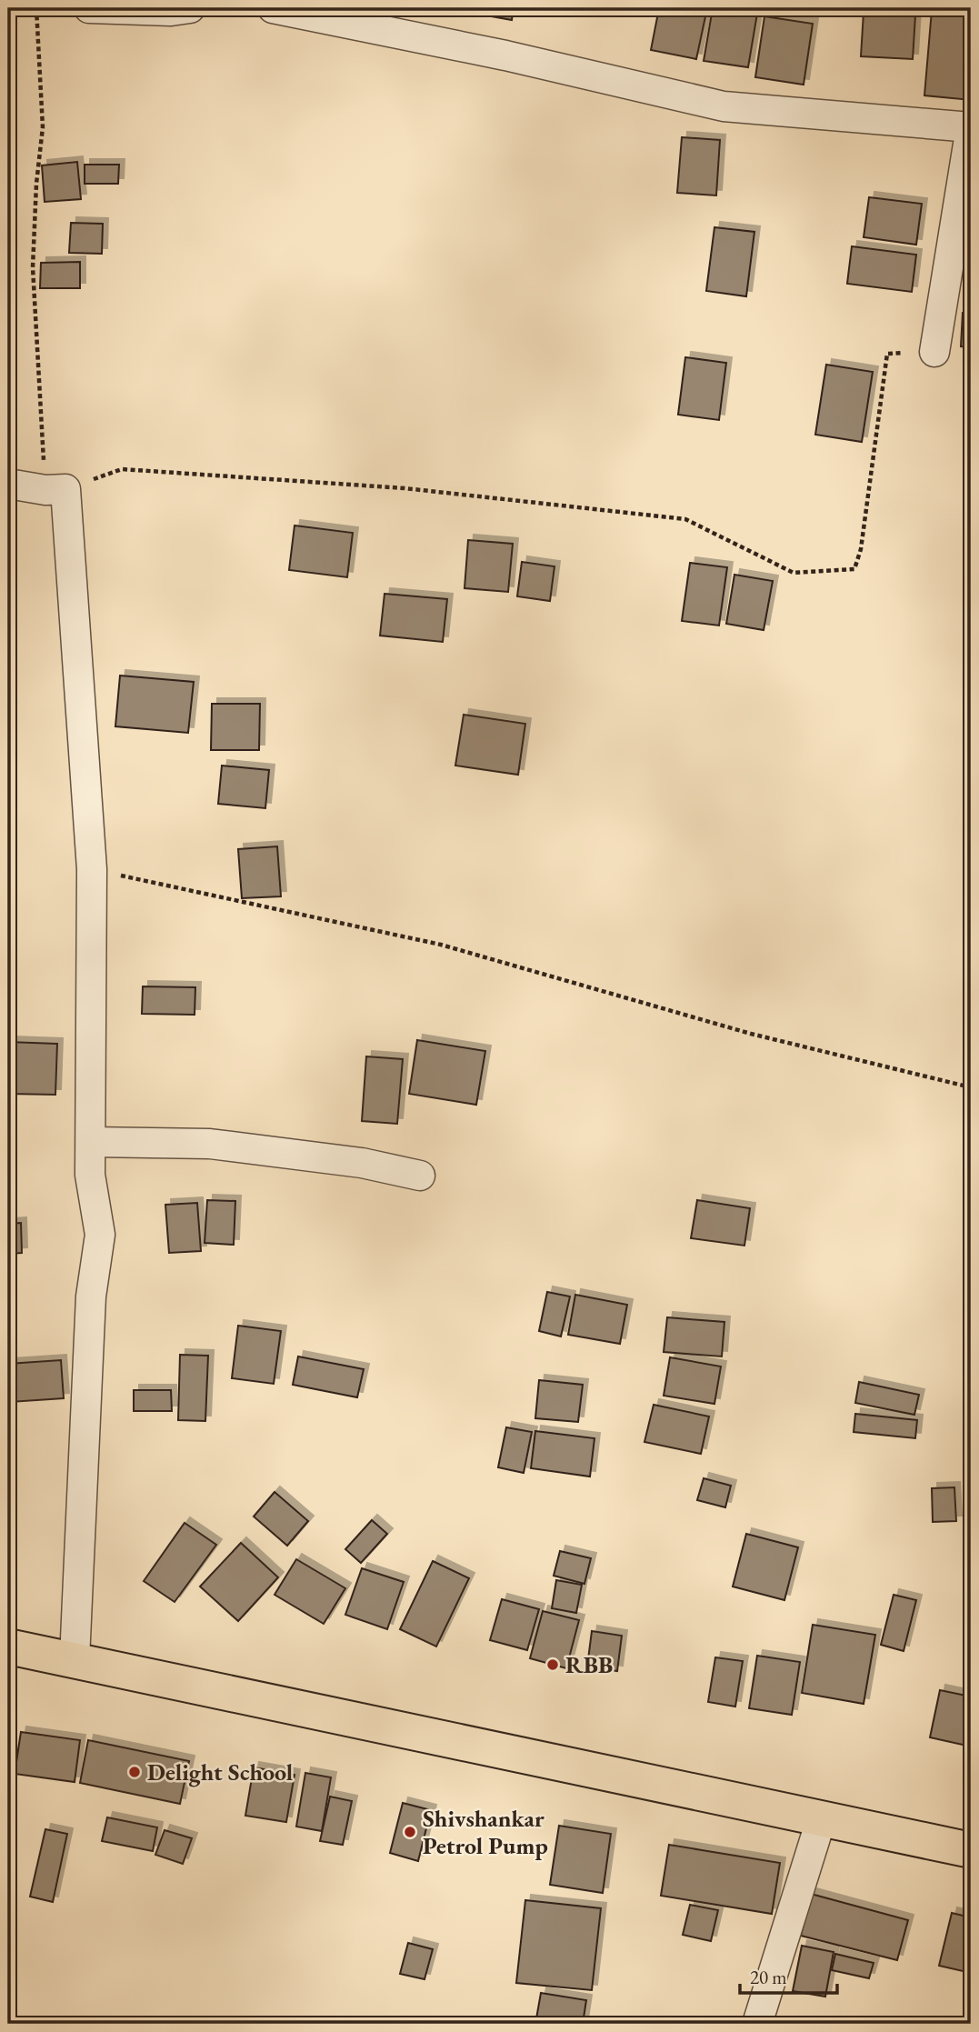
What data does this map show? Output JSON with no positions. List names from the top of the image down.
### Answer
{
  "places": ["RBB", "Delight School", "Shivshankar Petrol Pump"],
  "scale_bar": "20 m"
}
